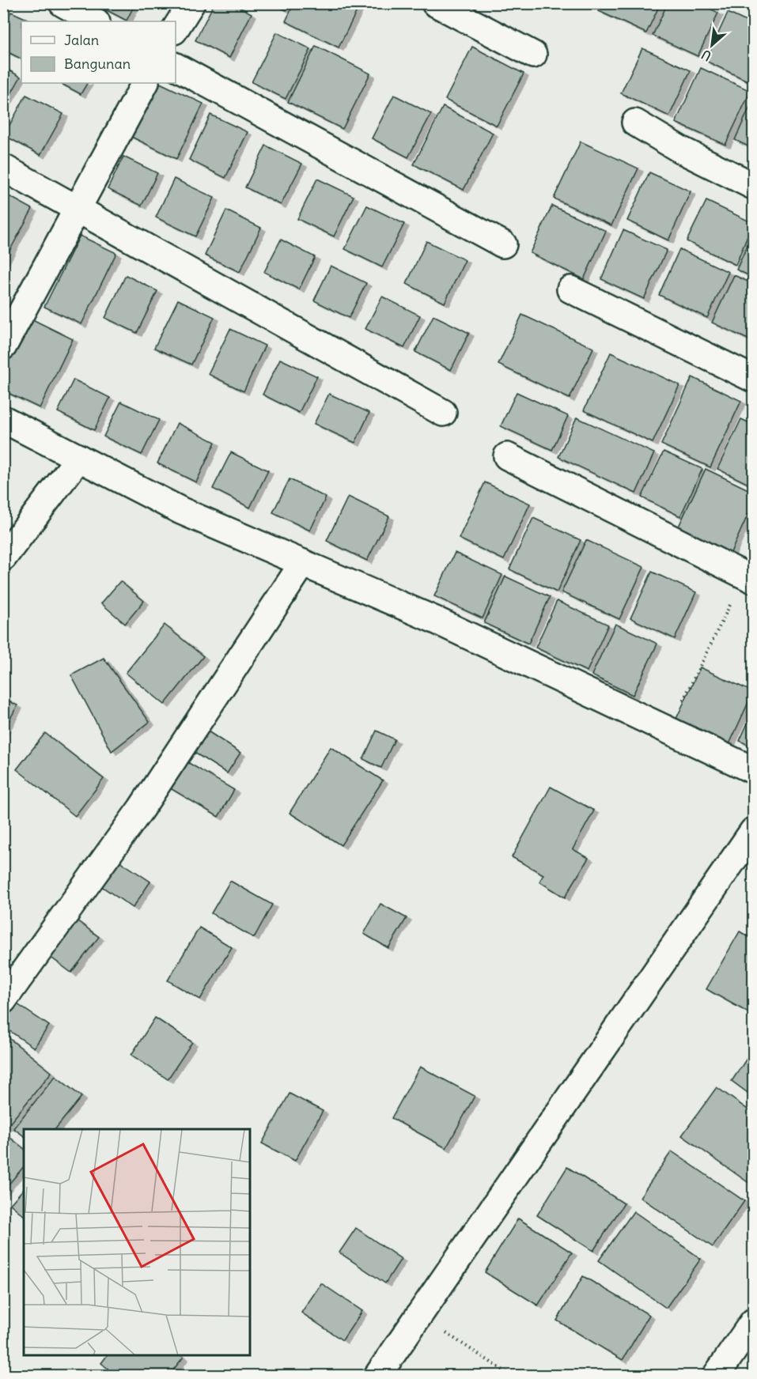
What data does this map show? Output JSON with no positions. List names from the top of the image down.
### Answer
{
  "legend": ["Jalan", "Bangunan"],
  "north": "bottom left"
}
